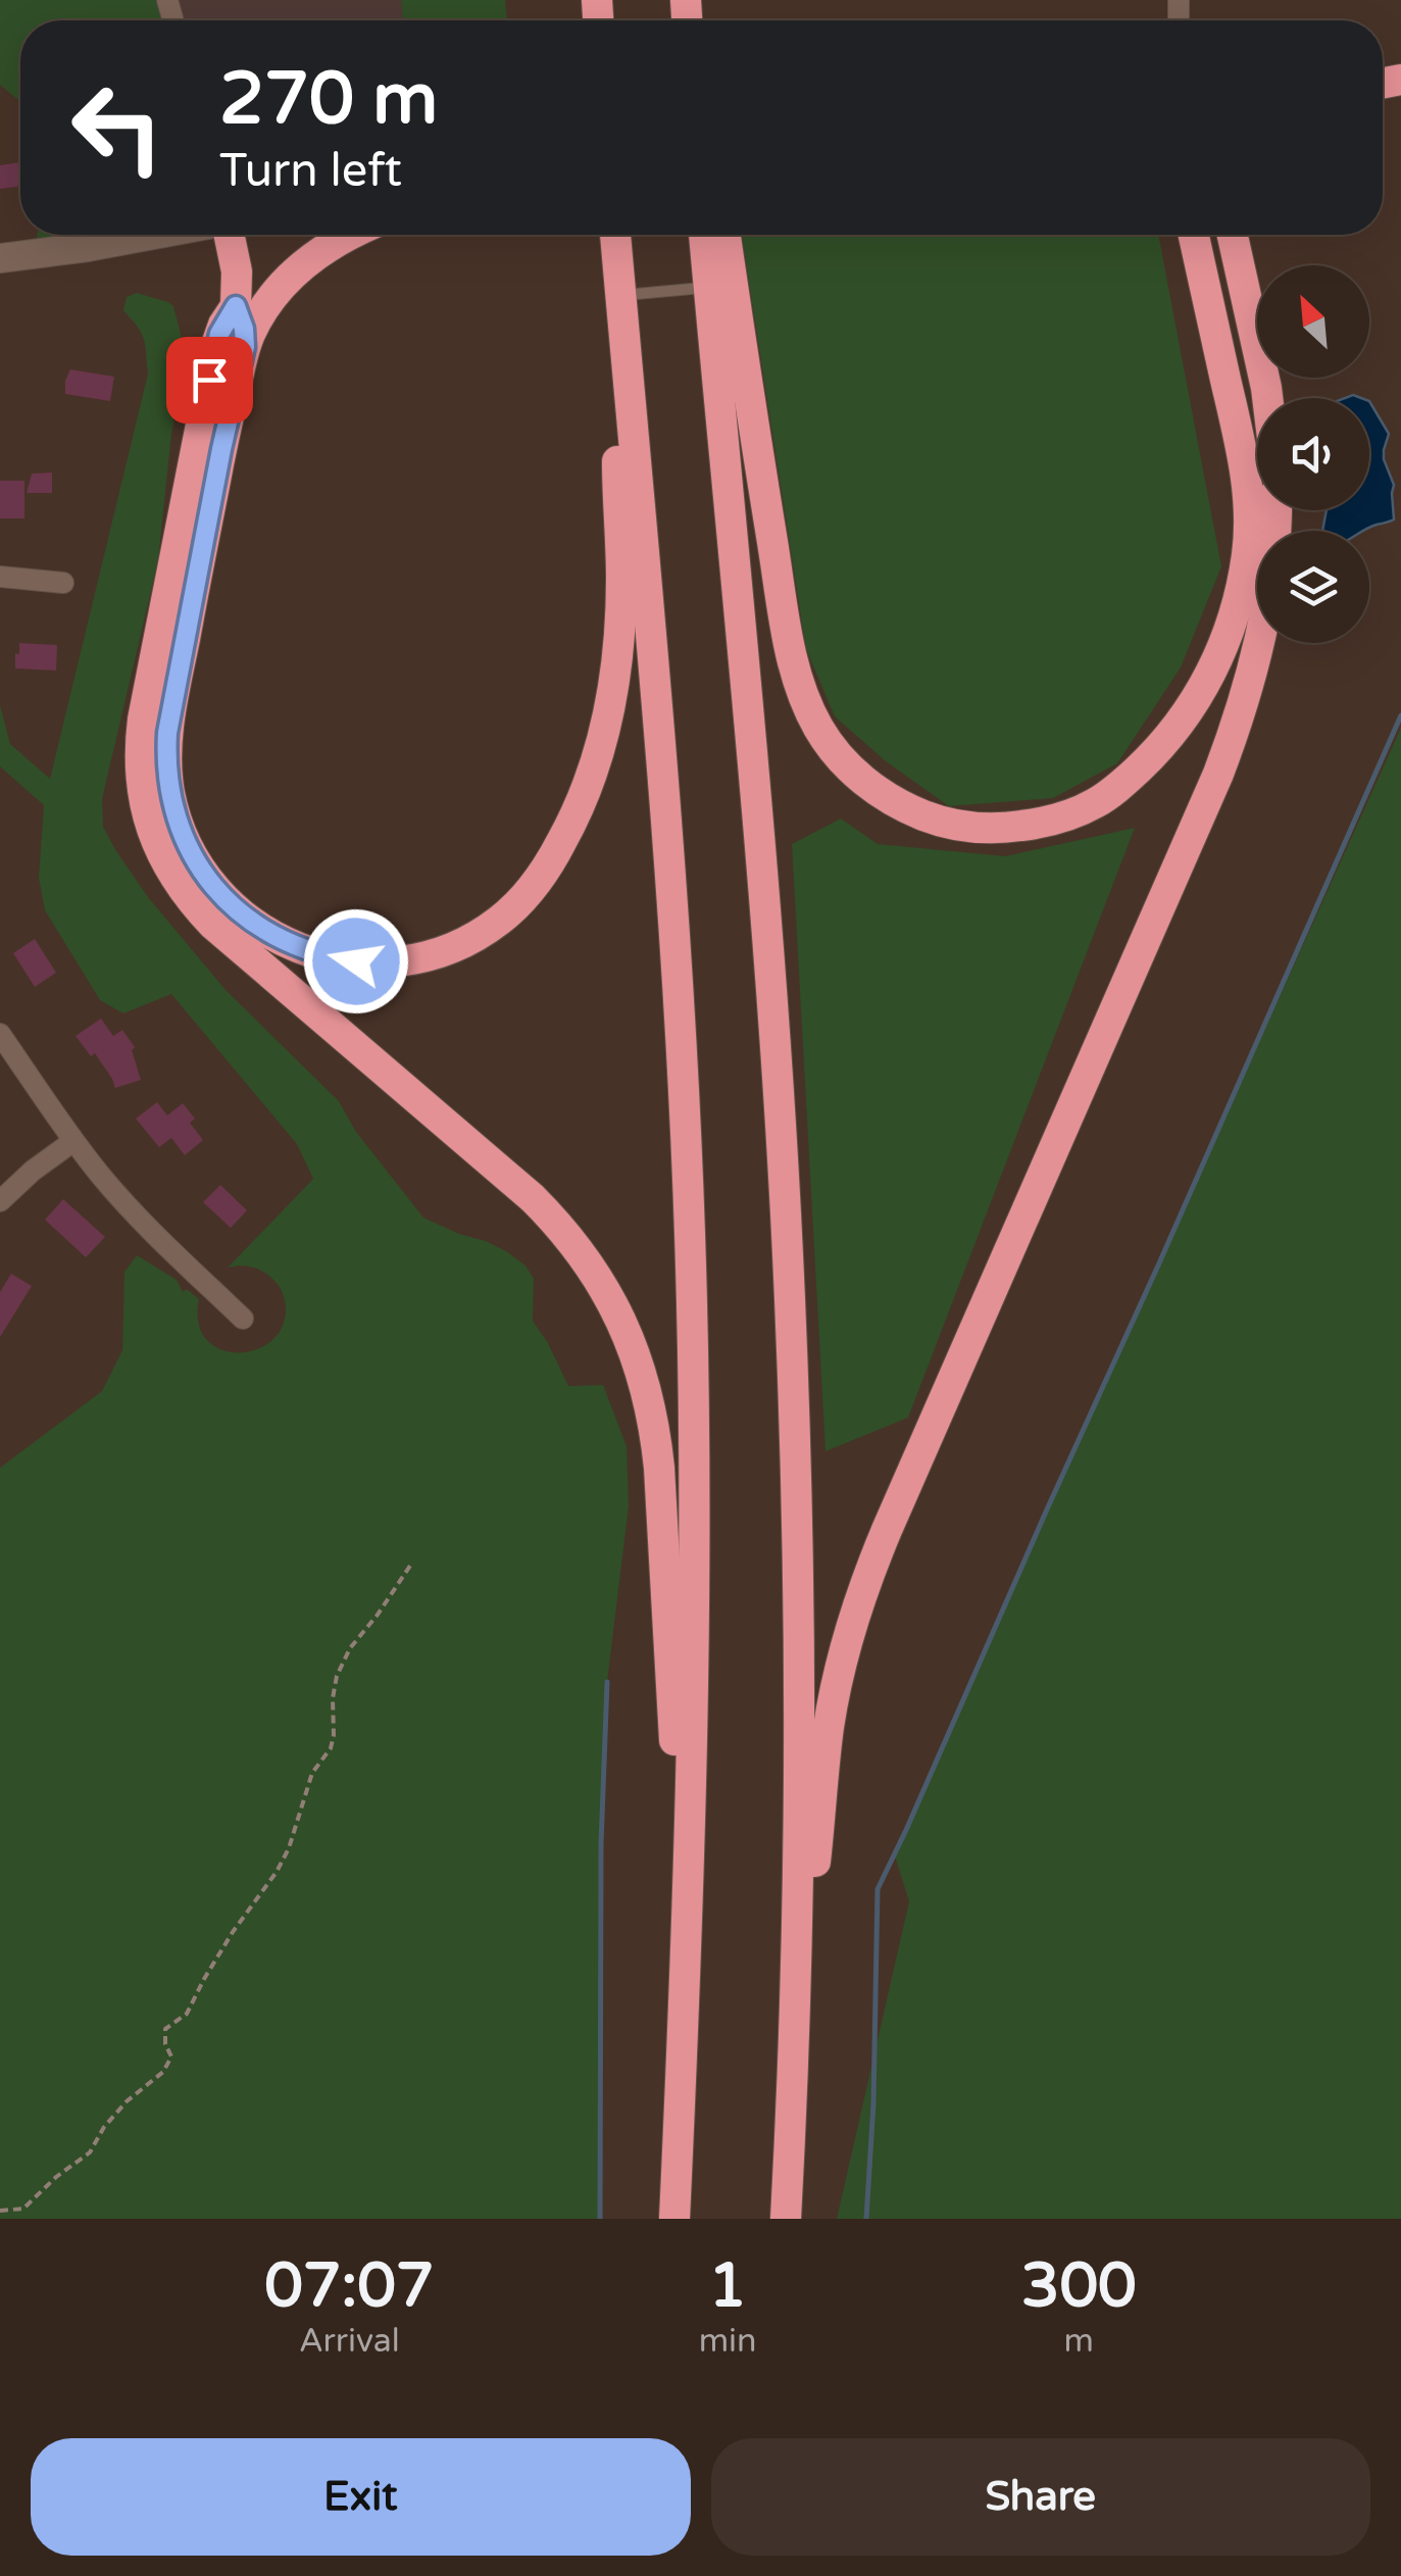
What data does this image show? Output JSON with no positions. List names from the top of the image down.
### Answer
{
  "north": "top left",
  "page": {
    "turn": ["270 m", "Turn left"],
    "eta": [
      "07:07",
      "Arrival",
      "1",
      "min",
      "300",
      "m"
    ],
    "buttons": ["Exit", "Share"]
  }
}
